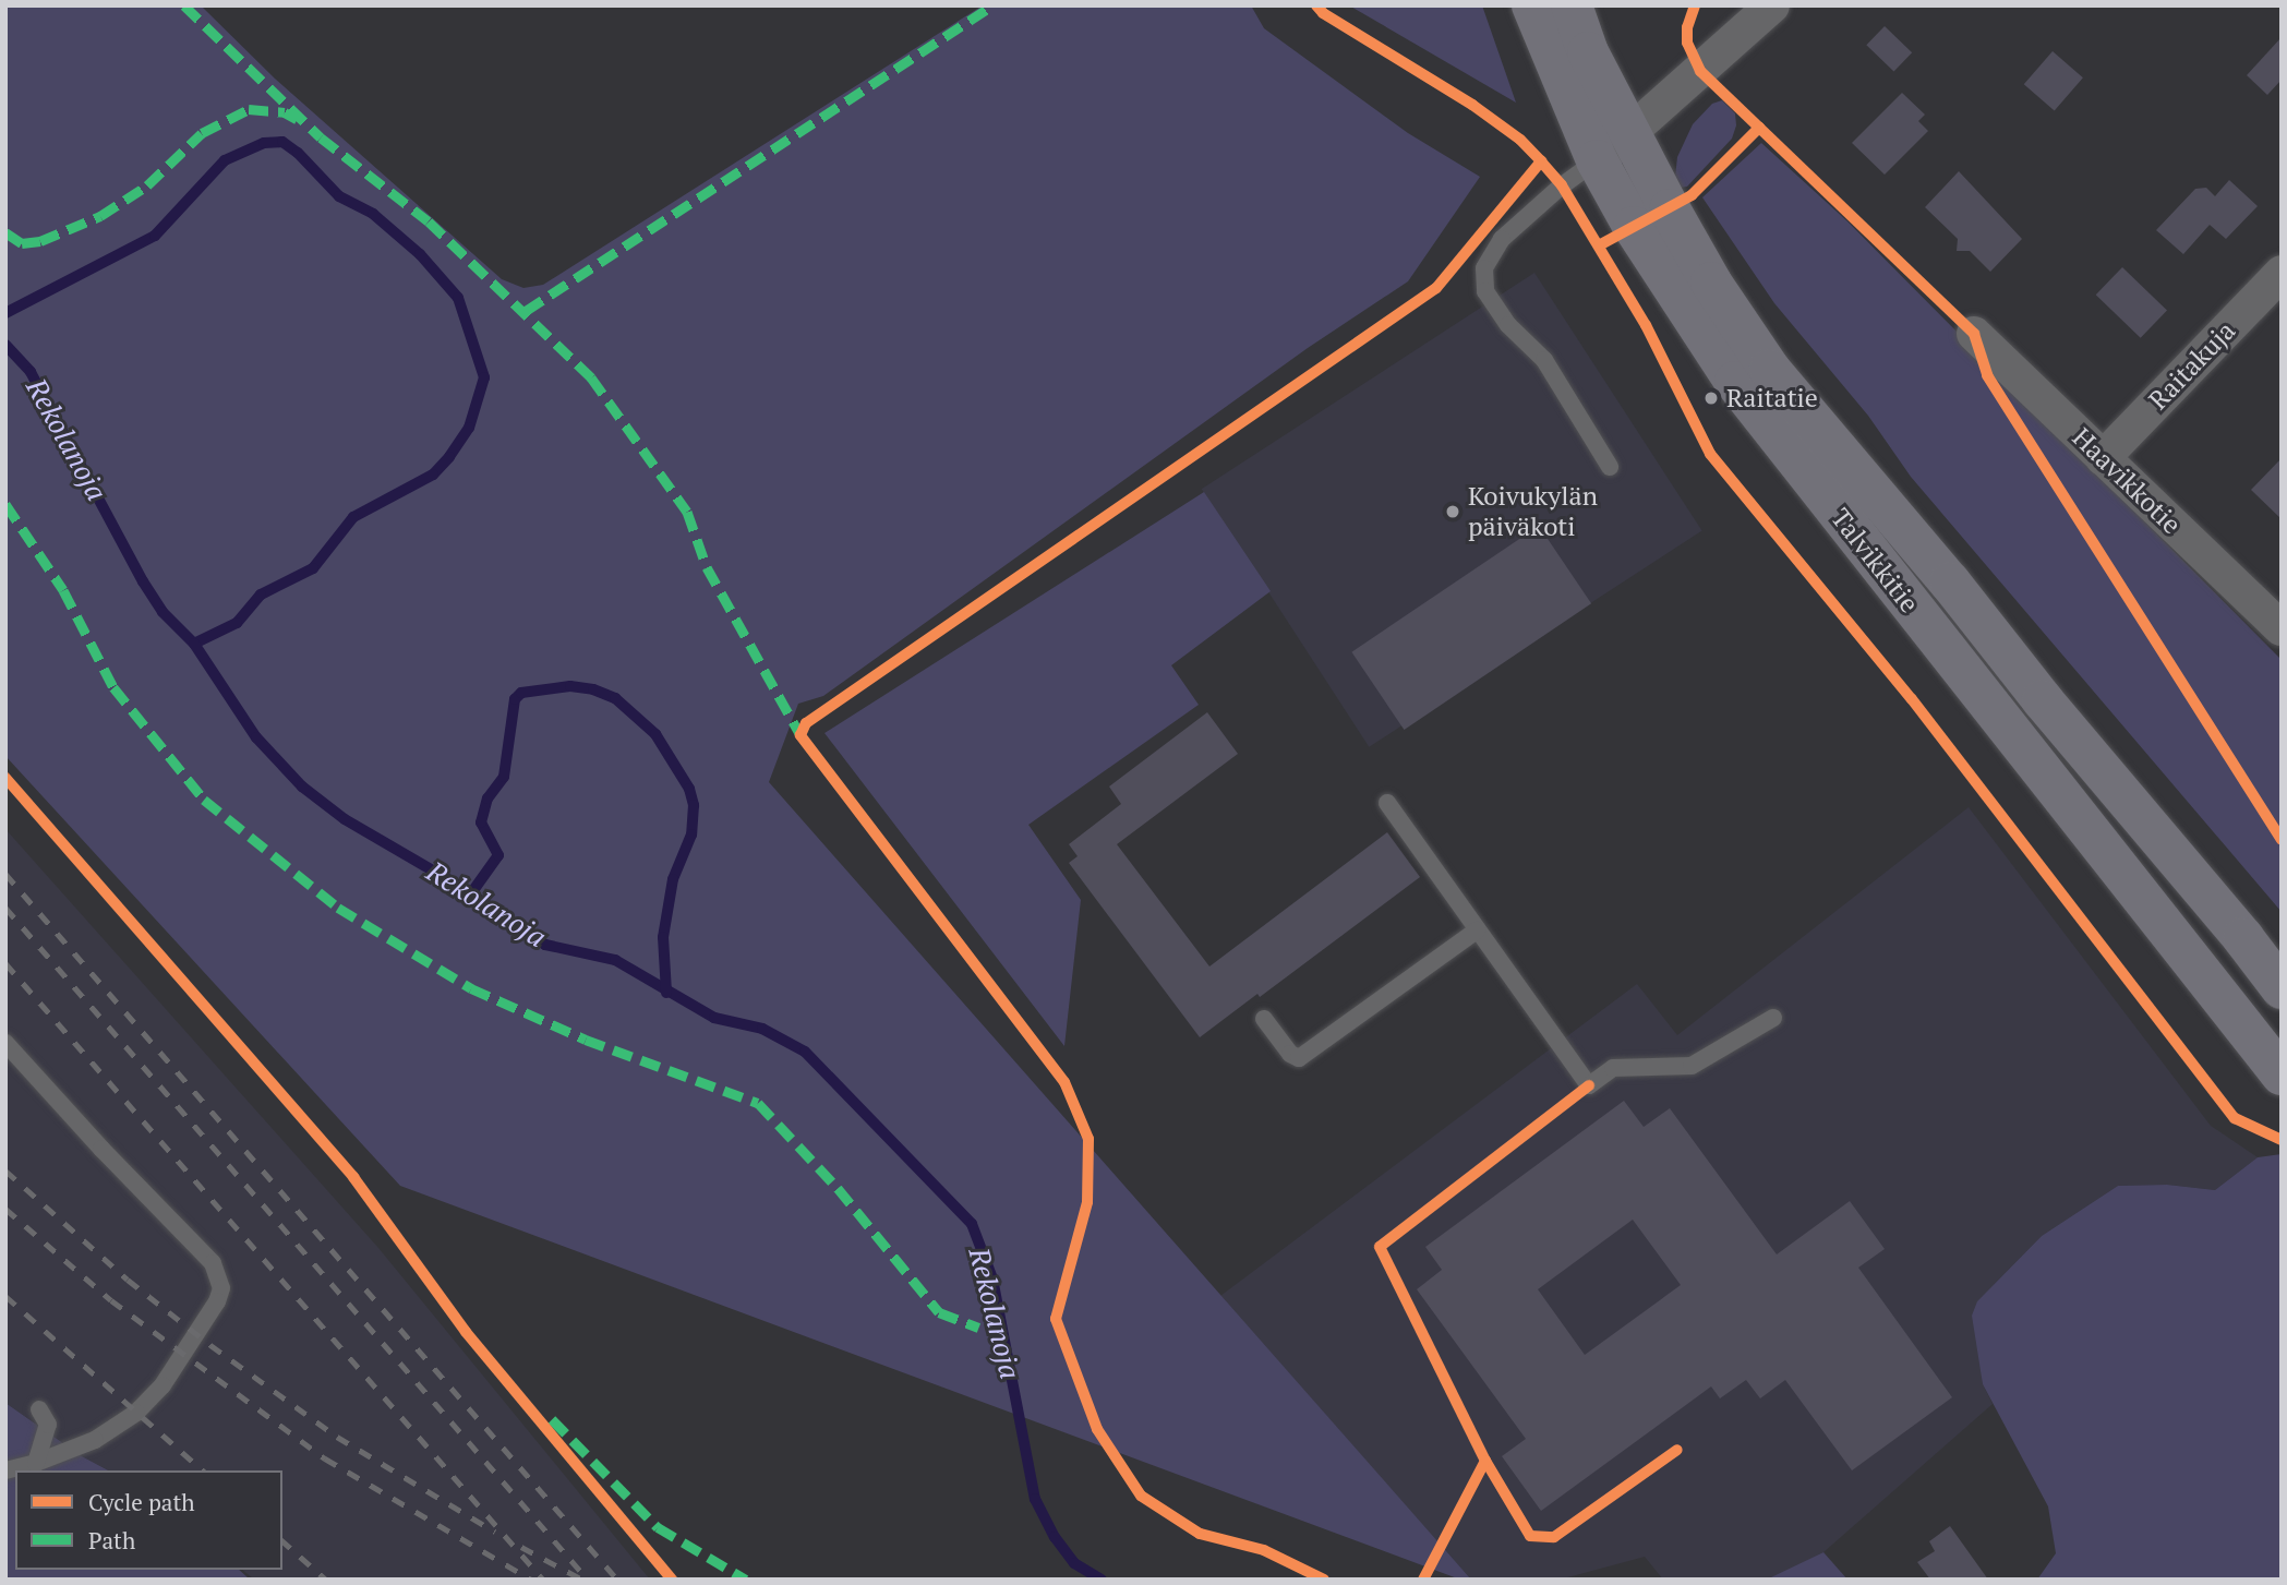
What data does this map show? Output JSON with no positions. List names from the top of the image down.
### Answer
{
  "streets": {
    "main road": ["Talvikkitie"],
    "street": ["Raitakuja", "Haavikkotie"]
  },
  "crossings": [
    ["Raitakuja", "Haavikkotie"]
  ],
  "water": ["Rekolanoja"],
  "places": ["Raitatie", "Koivukylän päiväkoti"],
  "legend": ["Cycle path", "Path"]
}
